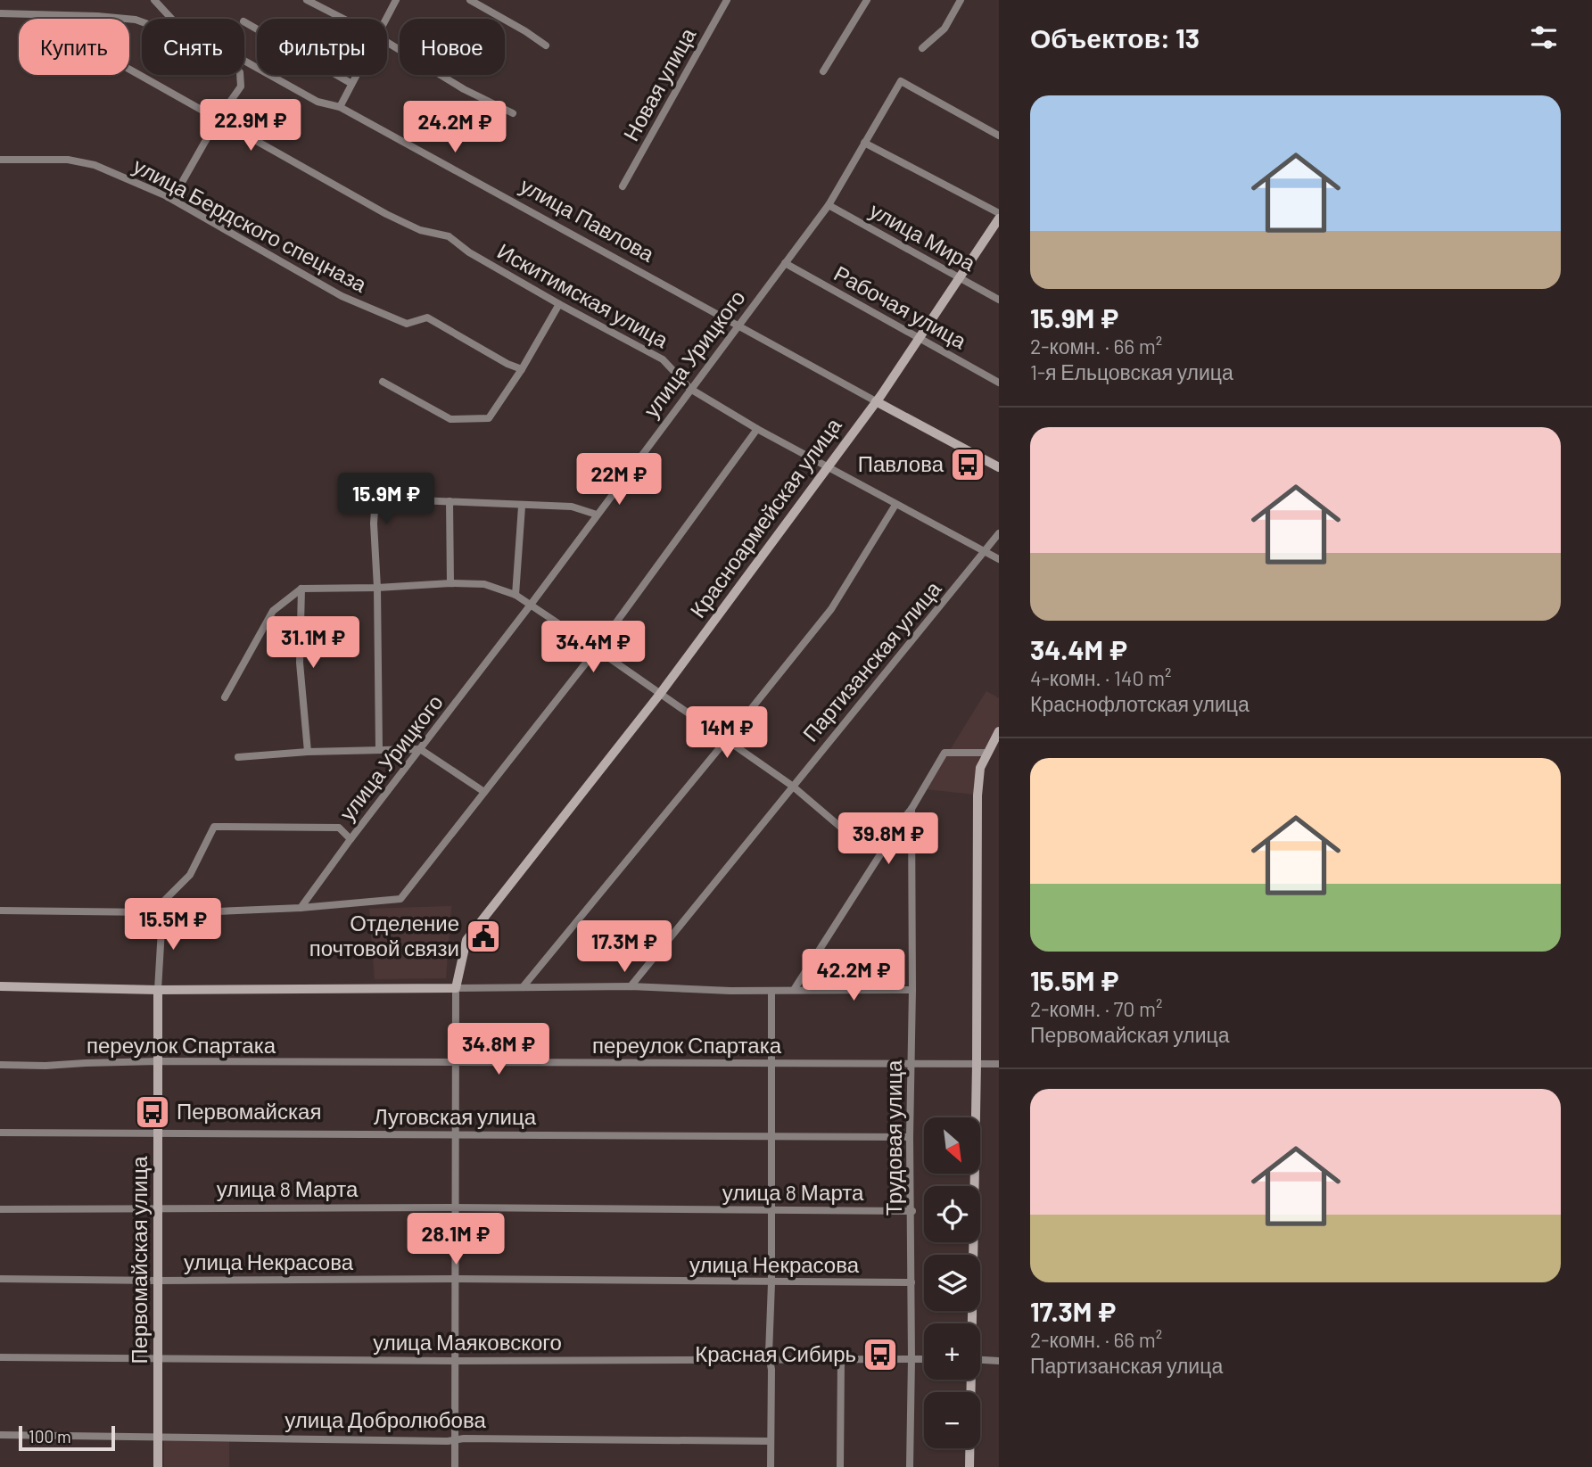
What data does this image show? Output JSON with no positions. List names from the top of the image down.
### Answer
{
  "streets": {
    "street": [
      "Новая улица",
      "улица Павлова",
      "улица Бердского спецназа",
      "улица Мира",
      "Искитимская улица",
      "Рабочая улица",
      "улица Урицкого",
      "Красноармейская улица",
      "Партизанская улица",
      "переулок Спартака",
      "Луговская улица",
      "Трудовая улица",
      "улица 8 Марта",
      "Первомайская улица",
      "улица Некрасова",
      "улица Маяковского",
      "улица Добролюбова"
    ]
  },
  "crossings": [
    ["улица Павлова", "улица Урицкого"],
    ["улица Павлова", "Красноармейская улица"],
    ["улица Мира", "улица Урицкого"],
    ["улица Мира", "Красноармейская улица"],
    ["Искитимская улица", "улица Урицкого"],
    ["Искитимская улица", "Красноармейская улица"],
    ["Искитимская улица", "Партизанская улица"],
    ["Рабочая улица", "улица Урицкого"],
    ["Рабочая улица", "Красноармейская улица"],
    ["переулок Спартака", "Трудовая улица"],
    ["переулок Спартака", "Первомайская улица"],
    ["Луговская улица", "Трудовая улица"],
    ["Луговская улица", "Первомайская улица"],
    ["Трудовая улица", "улица 8 Марта"],
    ["Трудовая улица", "улица Некрасова"],
    ["Трудовая улица", "улица Маяковского"],
    ["улица 8 Марта", "Первомайская улица"],
    ["Первомайская улица", "улица Некрасова"],
    ["Первомайская улица", "улица Маяковского"],
    ["Первомайская улица", "улица Добролюбова"]
  ],
  "places": {
    "bus stop": ["Павлова", "Первомайская", "Красная Сибирь"],
    "public building": ["Отделение почтовой связи"]
  },
  "scale_bar": "100 m",
  "north": "bottom right",
  "page": {
    "heading": "Объектов: 13",
    "chip": [
      "Купить",
      "Снять",
      "Фильтры",
      "Новое"
    ],
    "list": [
      {
        "name": "15.9M ₽",
        "note": "2-комн. · 66 m² · 1-я Ельцовская улица"
      },
      {
        "name": "34.4M ₽",
        "note": "4-комн. · 140 m² · Краснофлотская улица"
      },
      {
        "name": "15.5M ₽",
        "note": "2-комн. · 70 m² · Первомайская улица"
      },
      {
        "name": "17.3M ₽",
        "note": "2-комн. · 66 m² · Партизанская улица"
      }
    ],
    "price": [
      "22.9M ₽",
      "24.2M ₽",
      "22M ₽",
      "15.9M ₽",
      "31.1M ₽",
      "34.4M ₽",
      "14M ₽",
      "39.8M ₽",
      "15.5M ₽",
      "17.3M ₽",
      "42.2M ₽",
      "34.8M ₽",
      "28.1M ₽"
    ],
    "map_buttons": ["+", "−"],
    "scale": "100 m"
  }
}
